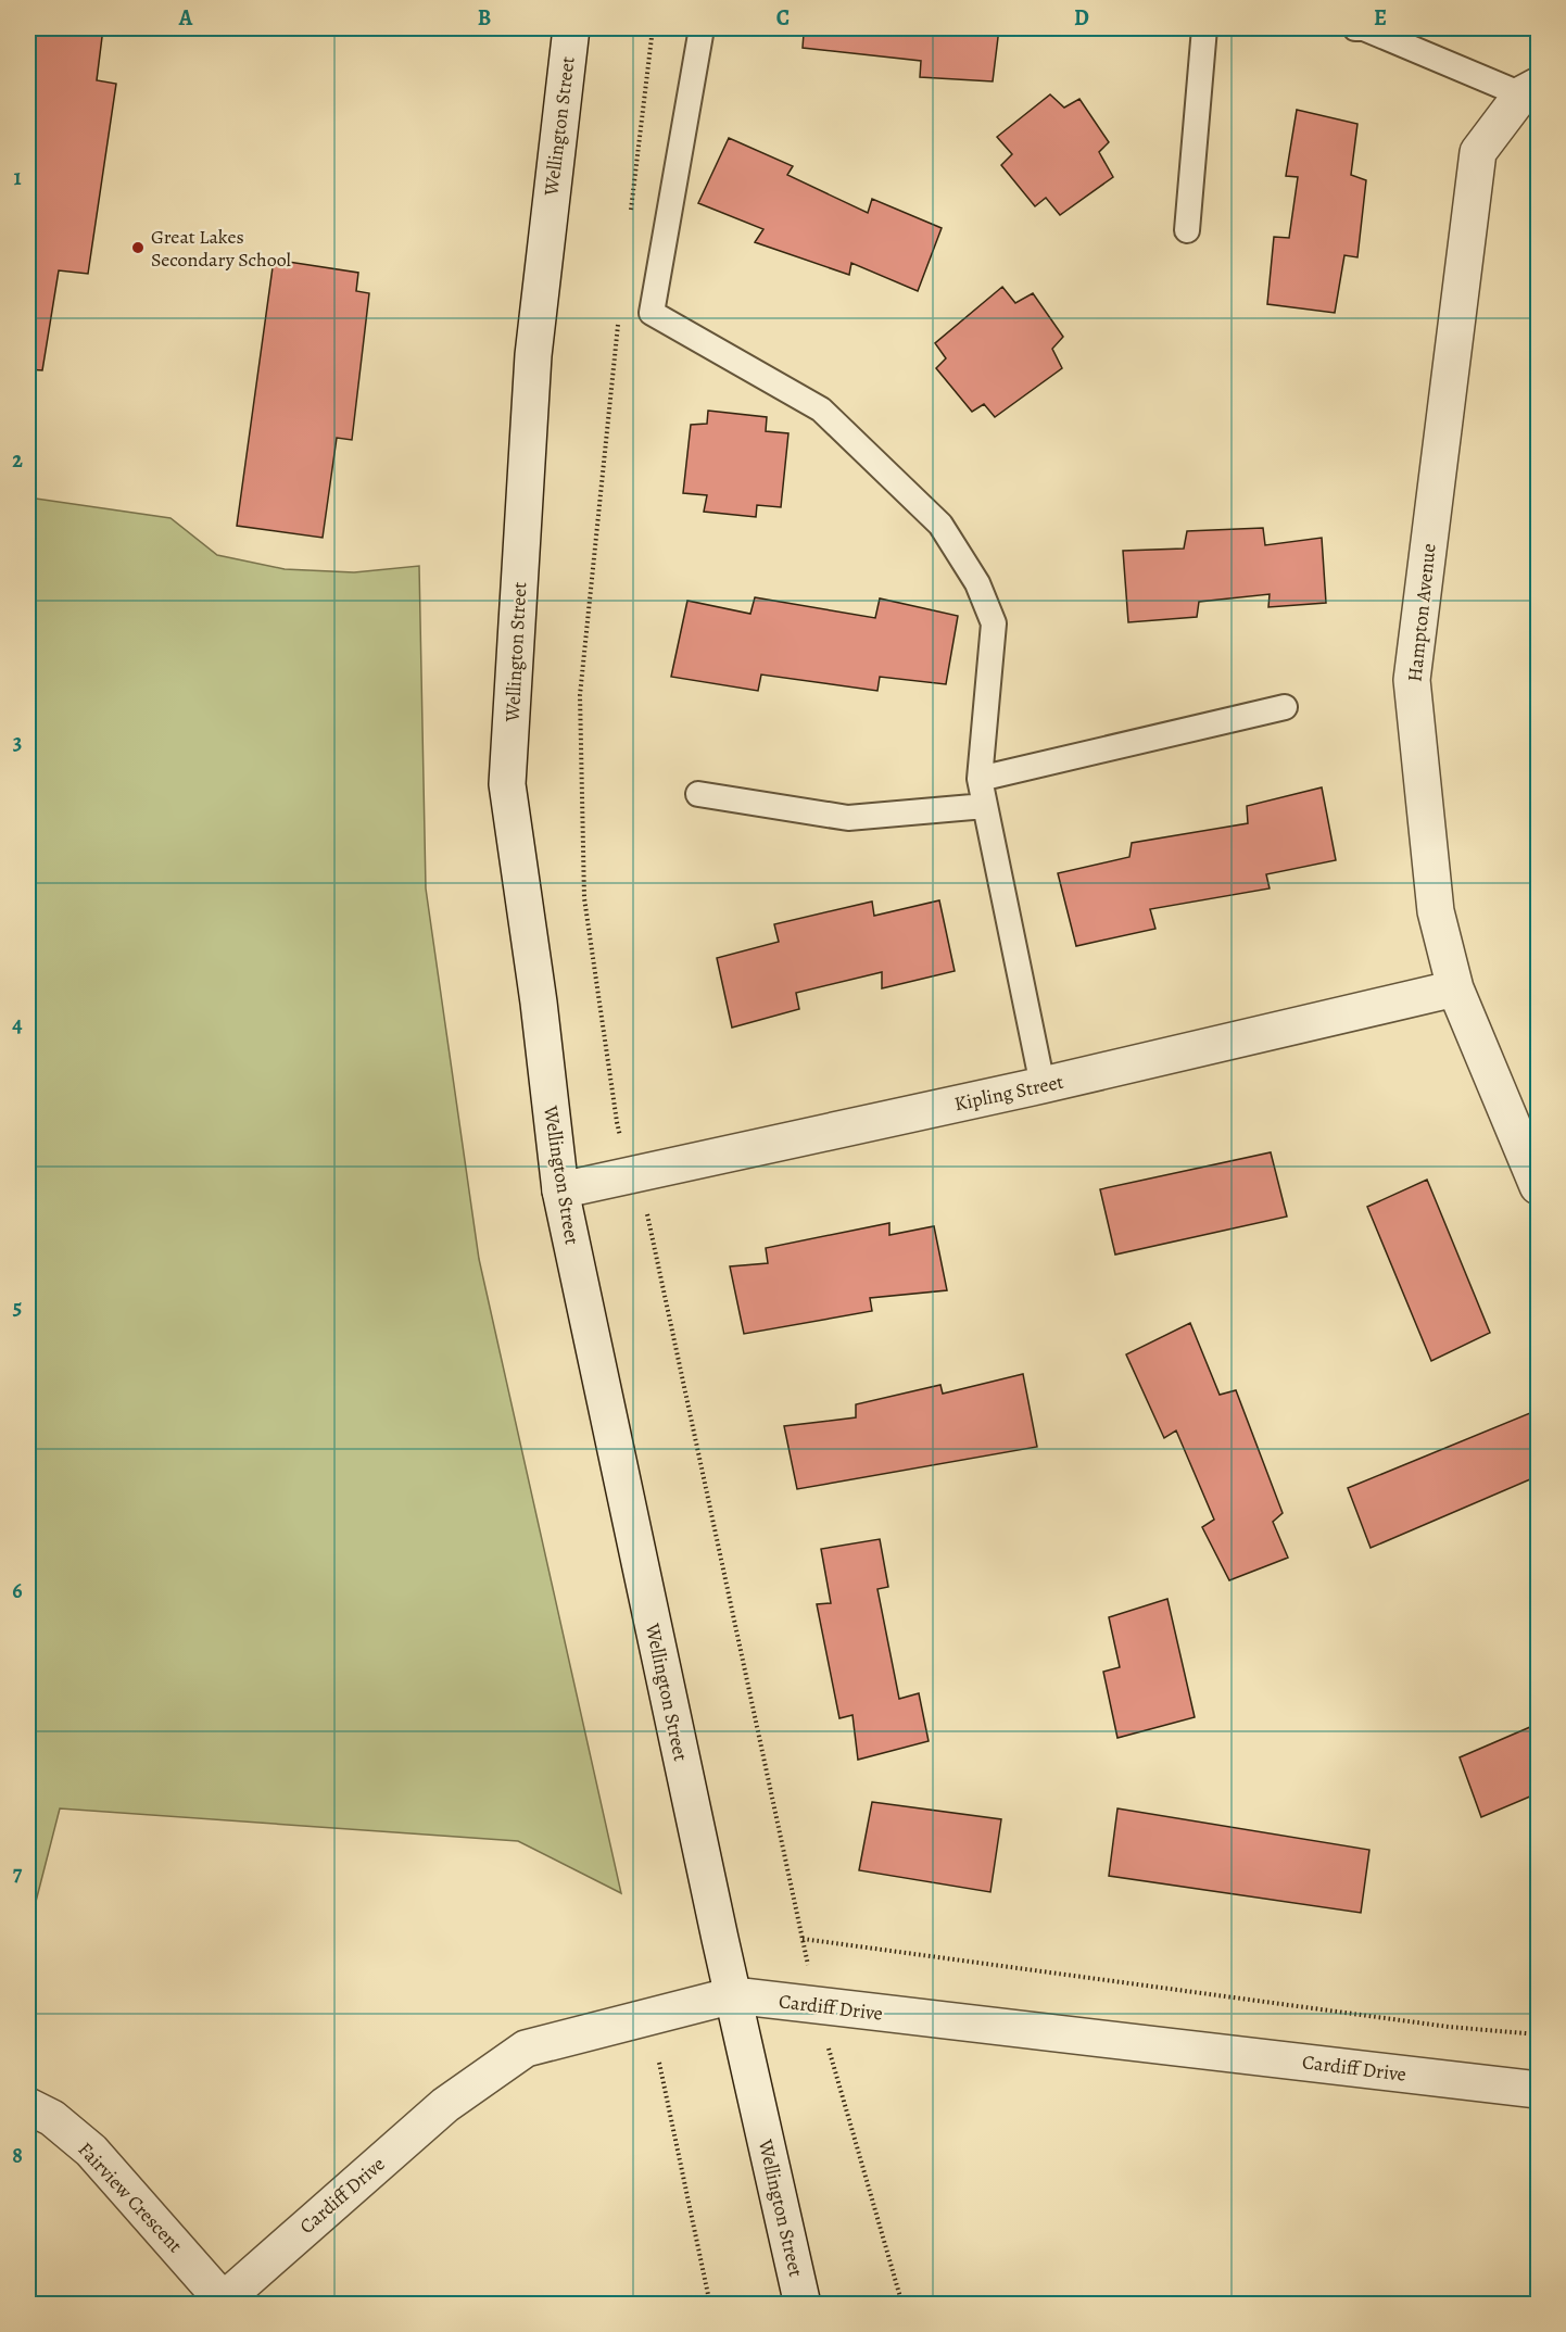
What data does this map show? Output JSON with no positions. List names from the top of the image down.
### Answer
{
  "streets": {
    "street": [
      "Wellington Street",
      "Hampton Avenue",
      "Kipling Street",
      "Cardiff Drive",
      "Fairview Crescent"
    ]
  },
  "crossings": [
    ["Wellington Street", "Kipling Street"],
    ["Wellington Street", "Cardiff Drive"],
    ["Hampton Avenue", "Kipling Street"],
    ["Cardiff Drive", "Fairview Crescent"]
  ],
  "places": ["Great Lakes Secondary School"],
  "grid": {
    "columns": [
      "A",
      "B",
      "C",
      "D",
      "E"
    ],
    "rows": [
      "1",
      "2",
      "3",
      "4",
      "5",
      "6",
      "7",
      "8"
    ]
  }
}
